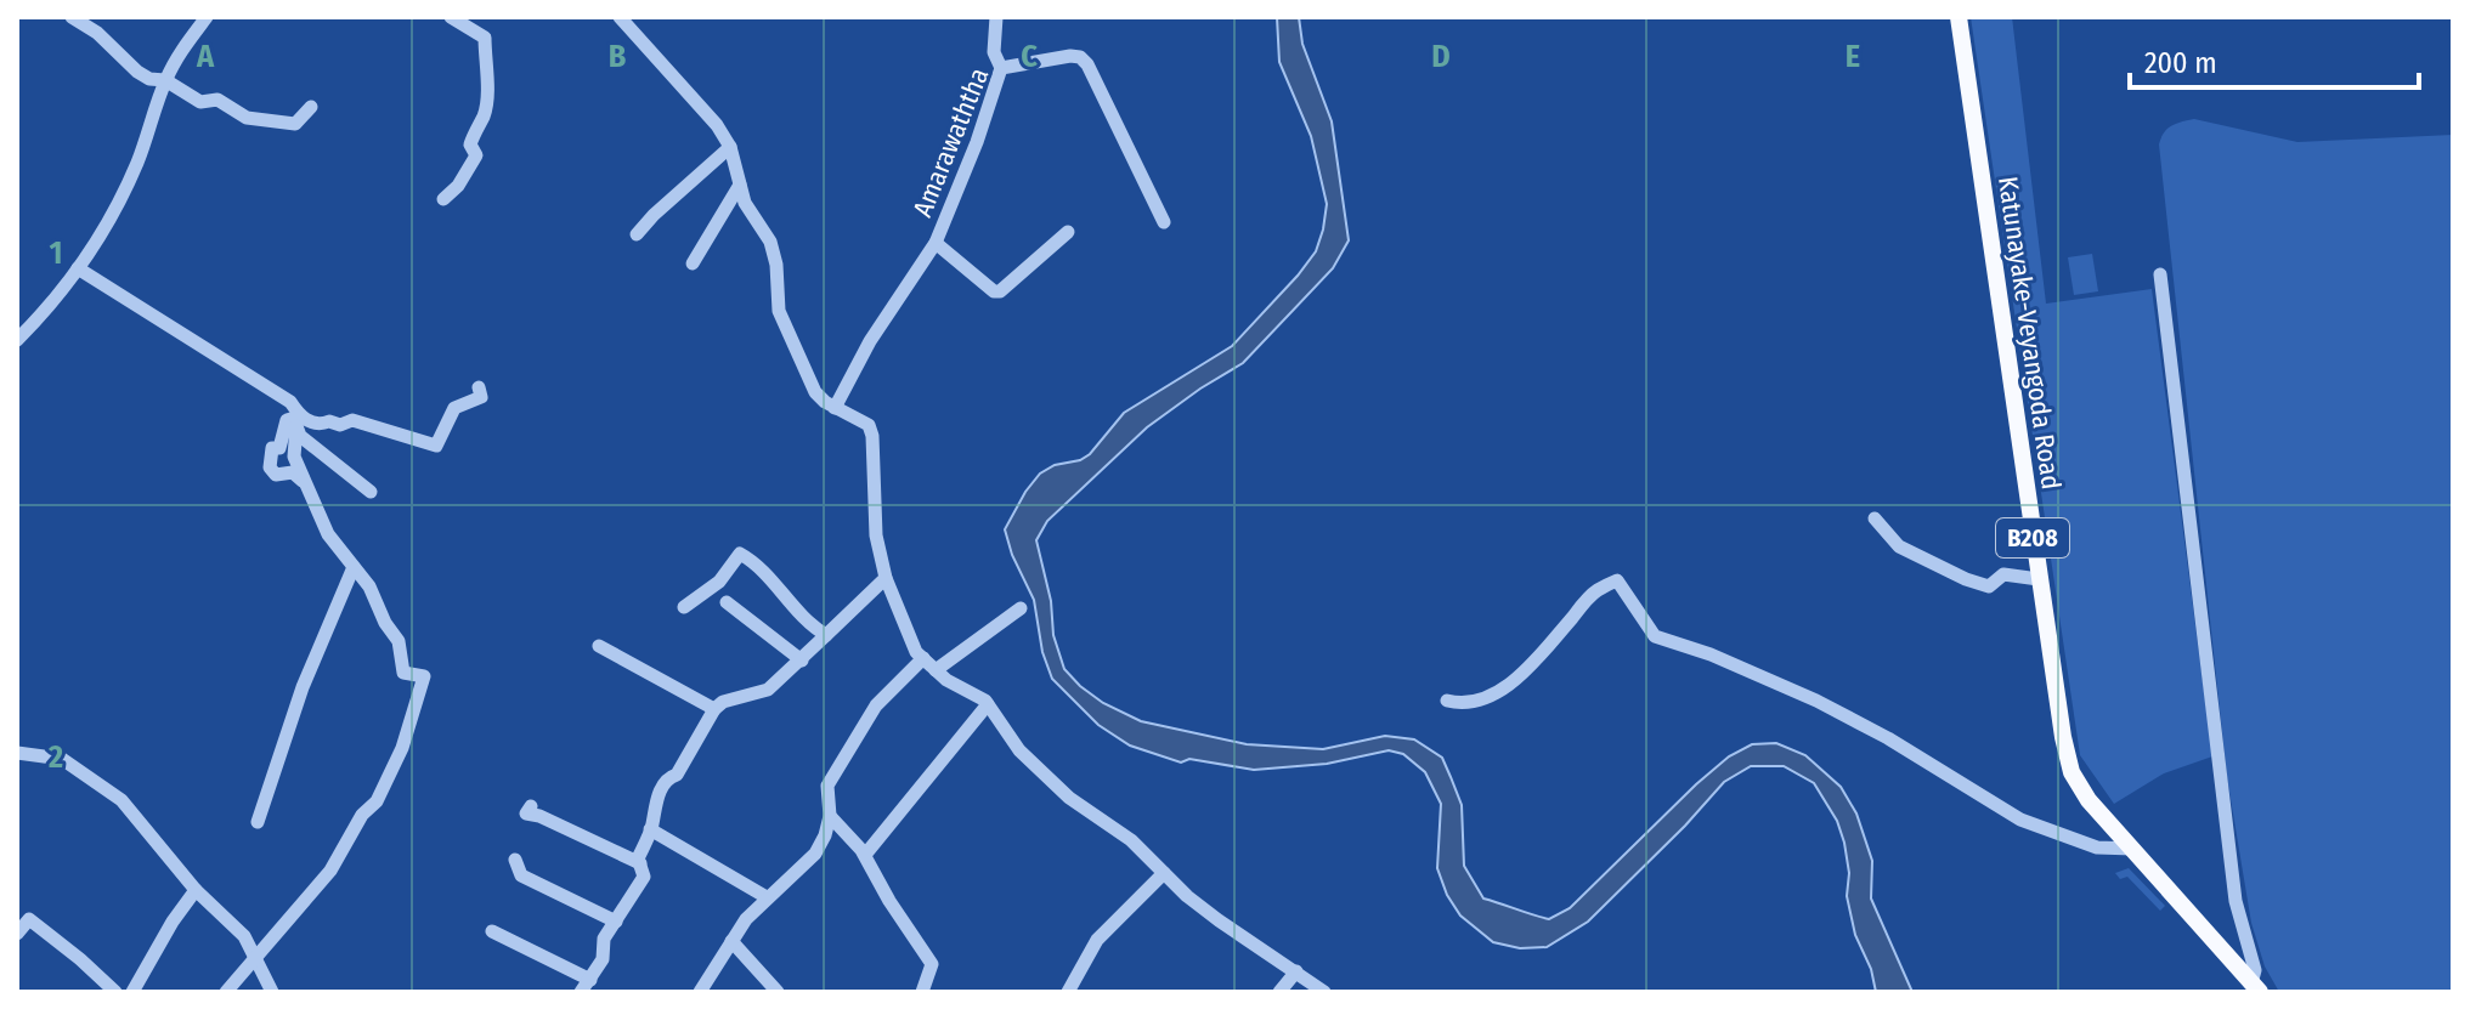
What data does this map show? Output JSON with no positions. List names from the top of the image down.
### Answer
{
  "streets": {
    "main road": ["Katunayake-Veyangoda Road", "B208"],
    "street": ["Amarawaththa"]
  },
  "scale_bar": "200 m",
  "grid": {
    "columns": [
      "A",
      "B",
      "C",
      "D",
      "E"
    ],
    "rows": ["1", "2"]
  }
}
